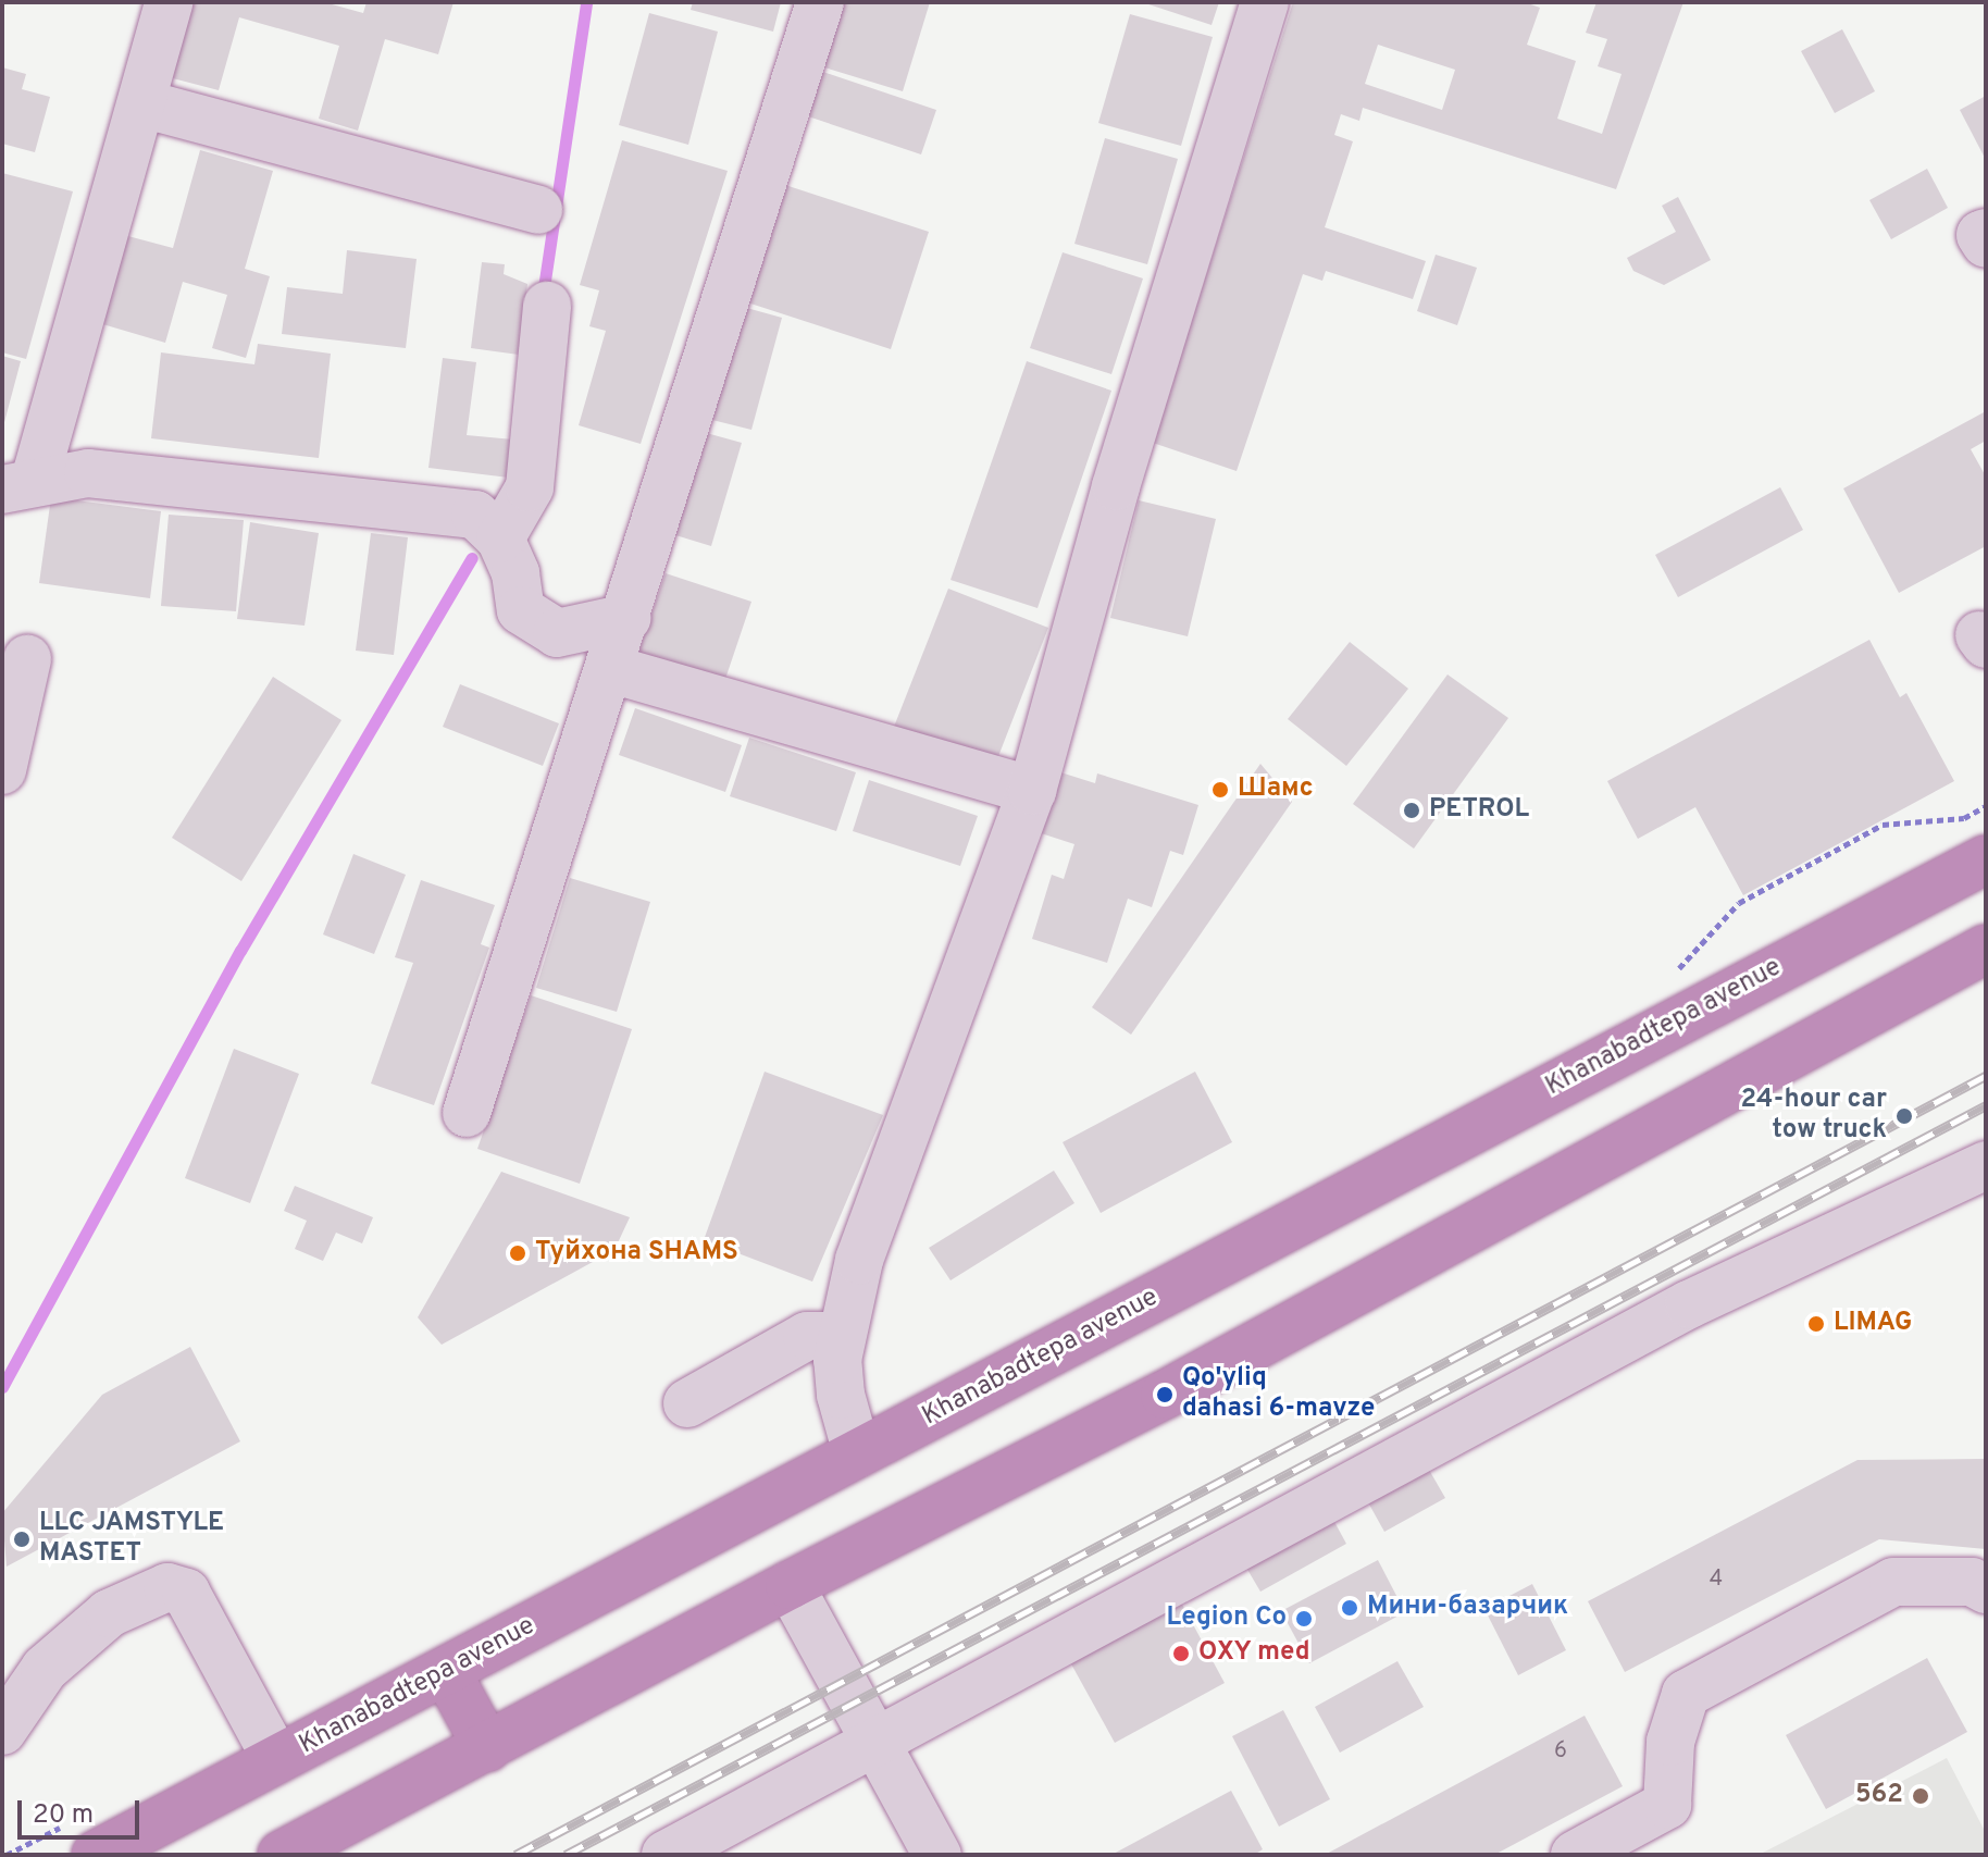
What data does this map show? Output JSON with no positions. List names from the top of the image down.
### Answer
{
  "streets": {
    "highway": ["Khanabadtepa avenue"]
  },
  "places": [
    "Шамс",
    "PETROL",
    "24-hour car tow truck",
    "Туйхона SHAMS",
    "LIMAG",
    "Qo'yliq dahasi 6-mavze",
    "LLC JAMSTYLE MASTET",
    "Мини-базарчик",
    "Legion Co",
    "OXY med",
    "562"
  ],
  "house_numbers": ["4", "6"],
  "scale_bar": "20 m"
}
